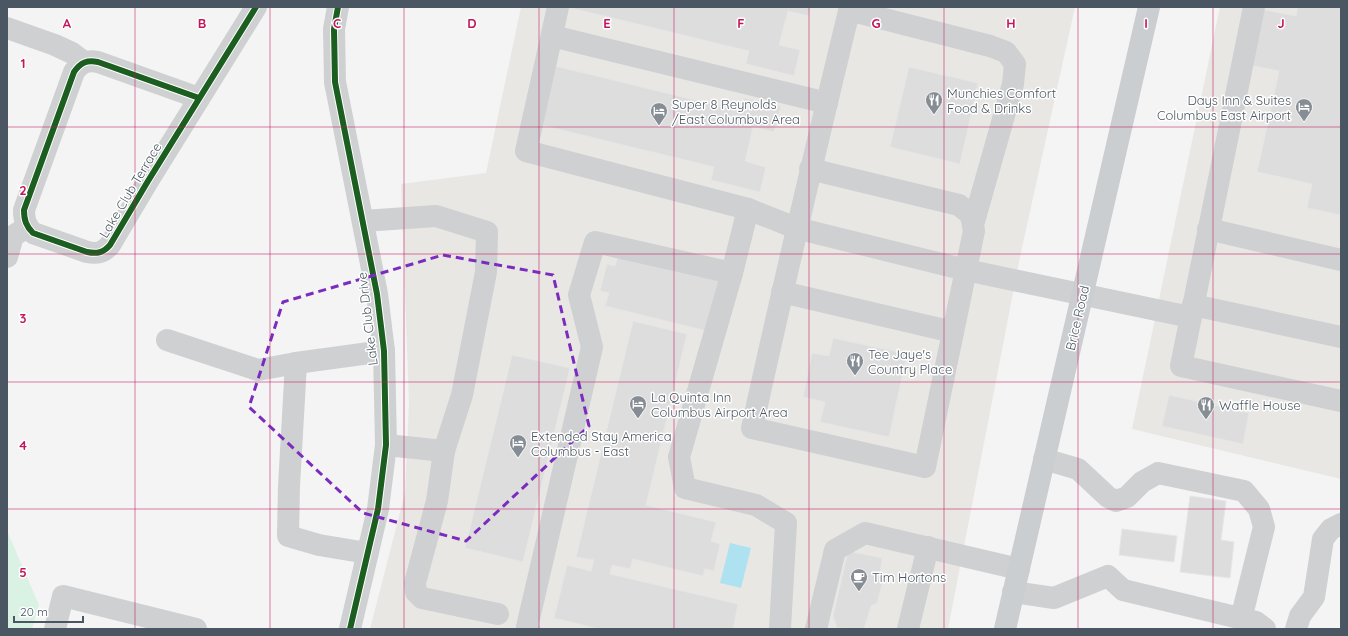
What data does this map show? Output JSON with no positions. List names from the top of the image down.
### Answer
{
  "streets": {
    "main road": ["Brice Road"],
    "street": ["Lake Club Terrace", "Lake Club Drive"]
  },
  "places": {
    "restaurant": ["Munchies Comfort Food & Drinks", "Tee Jaye's Country Place", "Waffle House"],
    "hotel": [
      "Days Inn & Suites Columbus East Airport",
      "Super 8 Reynolds /East Columbus Area",
      "La Quinta Inn Columbus Airport Area",
      "Extended Stay America Columbus - East"
    ],
    "cafe": ["Tim Hortons"]
  },
  "scale_bar": "20 m",
  "grid": {
    "columns": [
      "A",
      "B",
      "C",
      "D",
      "E",
      "F",
      "G",
      "H",
      "I",
      "J"
    ],
    "rows": [
      "1",
      "2",
      "3",
      "4",
      "5"
    ]
  }
}
